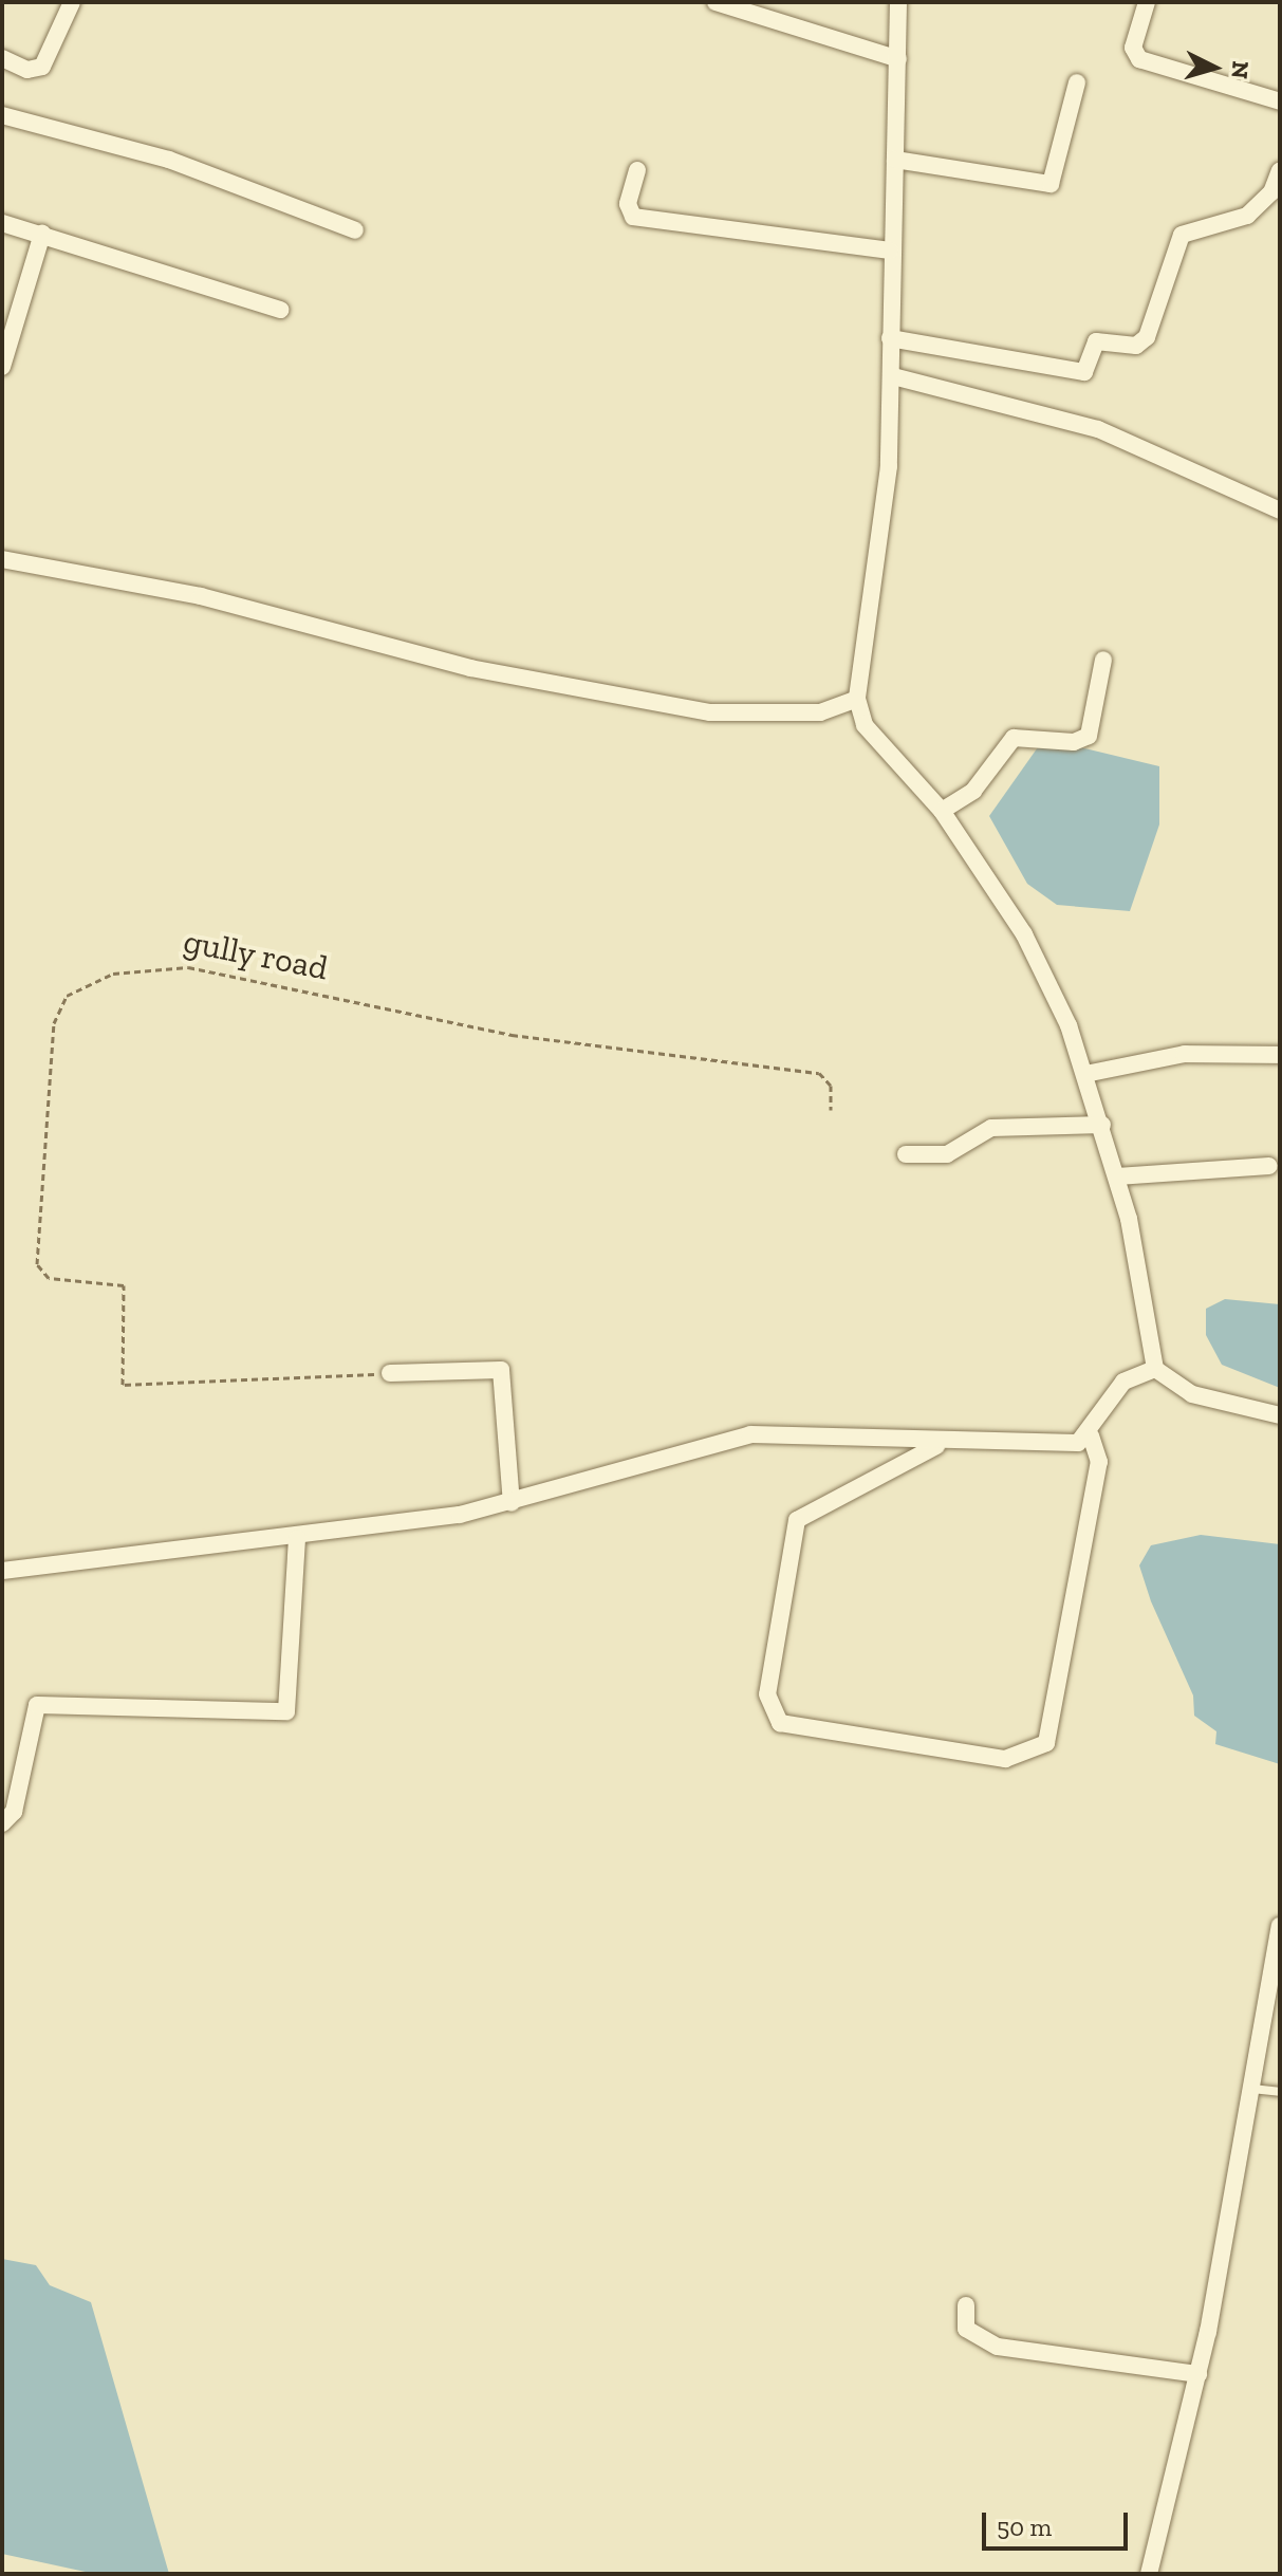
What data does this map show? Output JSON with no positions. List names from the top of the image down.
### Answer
{
  "streets": {
    "path": ["gully road"]
  },
  "scale_bar": "50 m",
  "north": "right"
}
